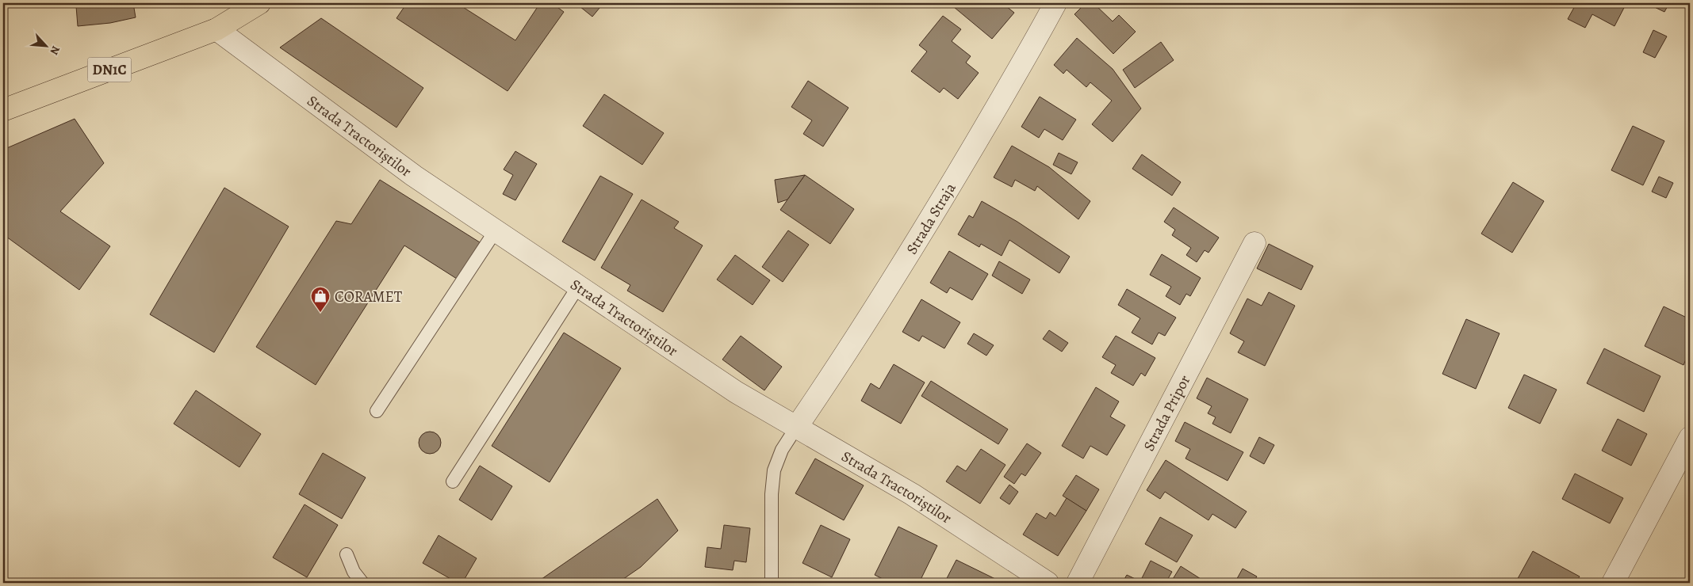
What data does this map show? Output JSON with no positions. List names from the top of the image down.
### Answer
{
  "streets": {
    "main road": ["DN1C"],
    "street": ["Strada Tractoriștilor", "Strada Straja", "Strada Pripor"]
  },
  "crossings": [
    ["DN1C", "Strada Tractoriștilor"],
    ["Strada Tractoriștilor", "Strada Straja"]
  ],
  "places": {
    "shop": ["CORAMET"]
  },
  "north": "bottom right"
}
